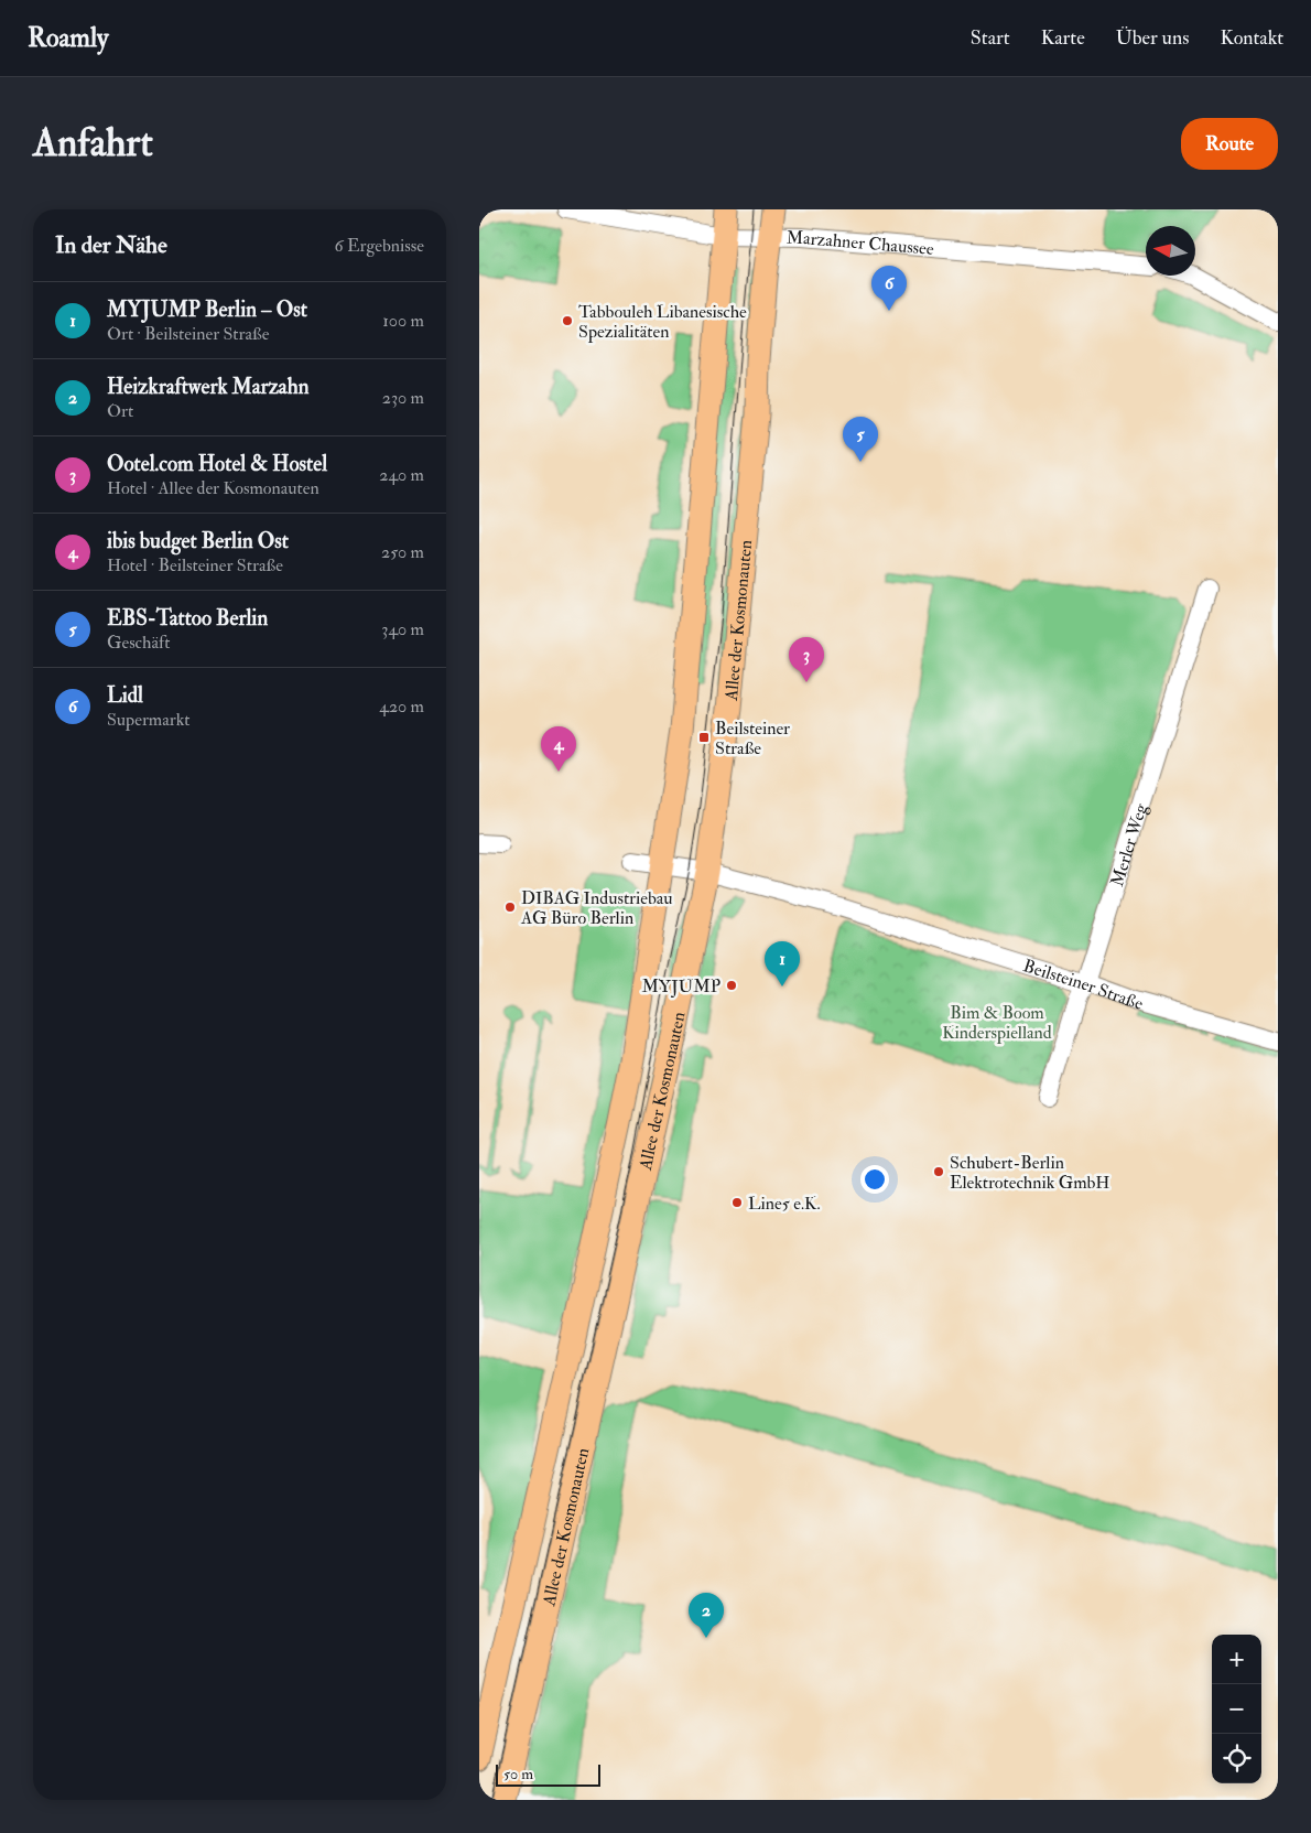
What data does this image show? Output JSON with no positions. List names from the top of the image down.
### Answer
{
  "streets": {
    "main road": ["Allee der Kosmonauten"],
    "street": ["Marzahner Chaussee", "Merler Weg", "Beilsteiner Straße"]
  },
  "crossings": [
    ["Marzahner Chaussee", "Allee der Kosmonauten"],
    ["Allee der Kosmonauten", "Beilsteiner Straße"],
    ["Merler Weg", "Beilsteiner Straße"]
  ],
  "parks": ["Bim & Boom Kinderspielland"],
  "places": {
    "other": [
      "Tabbouleh Libanesische Spezialitäten",
      "DIBAG Industriebau AG Büro Berlin",
      "MYJUMP",
      "Schubert-Berlin Elektrotechnik GmbH",
      "Line5 e.K."
    ],
    "transit": ["Beilsteiner Straße"]
  },
  "scale_bar": "50 m",
  "north": "left",
  "page": {
    "header": "Roamly",
    "nav": [
      "Start",
      "Karte",
      "Über uns",
      "Kontakt"
    ],
    "buttons": "Route",
    "title": "Anfahrt",
    "heading": ["In der Nähe", "6 Ergebnisse"],
    "pins": [
      "6",
      "5",
      "3",
      "4",
      "1",
      "2"
    ],
    "list": [
      {
        "mark": "1",
        "name": "MYJUMP Berlin – Ost",
        "note": "Ort · Beilsteiner Straße",
        "value": "100 m"
      },
      {
        "mark": "2",
        "name": "Heizkraftwerk Marzahn",
        "note": "Ort",
        "value": "230 m"
      },
      {
        "mark": "3",
        "name": "Ootel.com Hotel & Hostel",
        "note": "Hotel · Allee der Kosmonauten",
        "value": "240 m"
      },
      {
        "mark": "4",
        "name": "ibis budget Berlin Ost",
        "note": "Hotel · Beilsteiner Straße",
        "value": "250 m"
      },
      {
        "mark": "5",
        "name": "EBS-Tattoo Berlin",
        "note": "Geschäft",
        "value": "340 m"
      },
      {
        "mark": "6",
        "name": "Lidl",
        "note": "Supermarkt",
        "value": "420 m"
      }
    ],
    "map_buttons": ["+", "−"],
    "scale": "50 m"
  }
}
